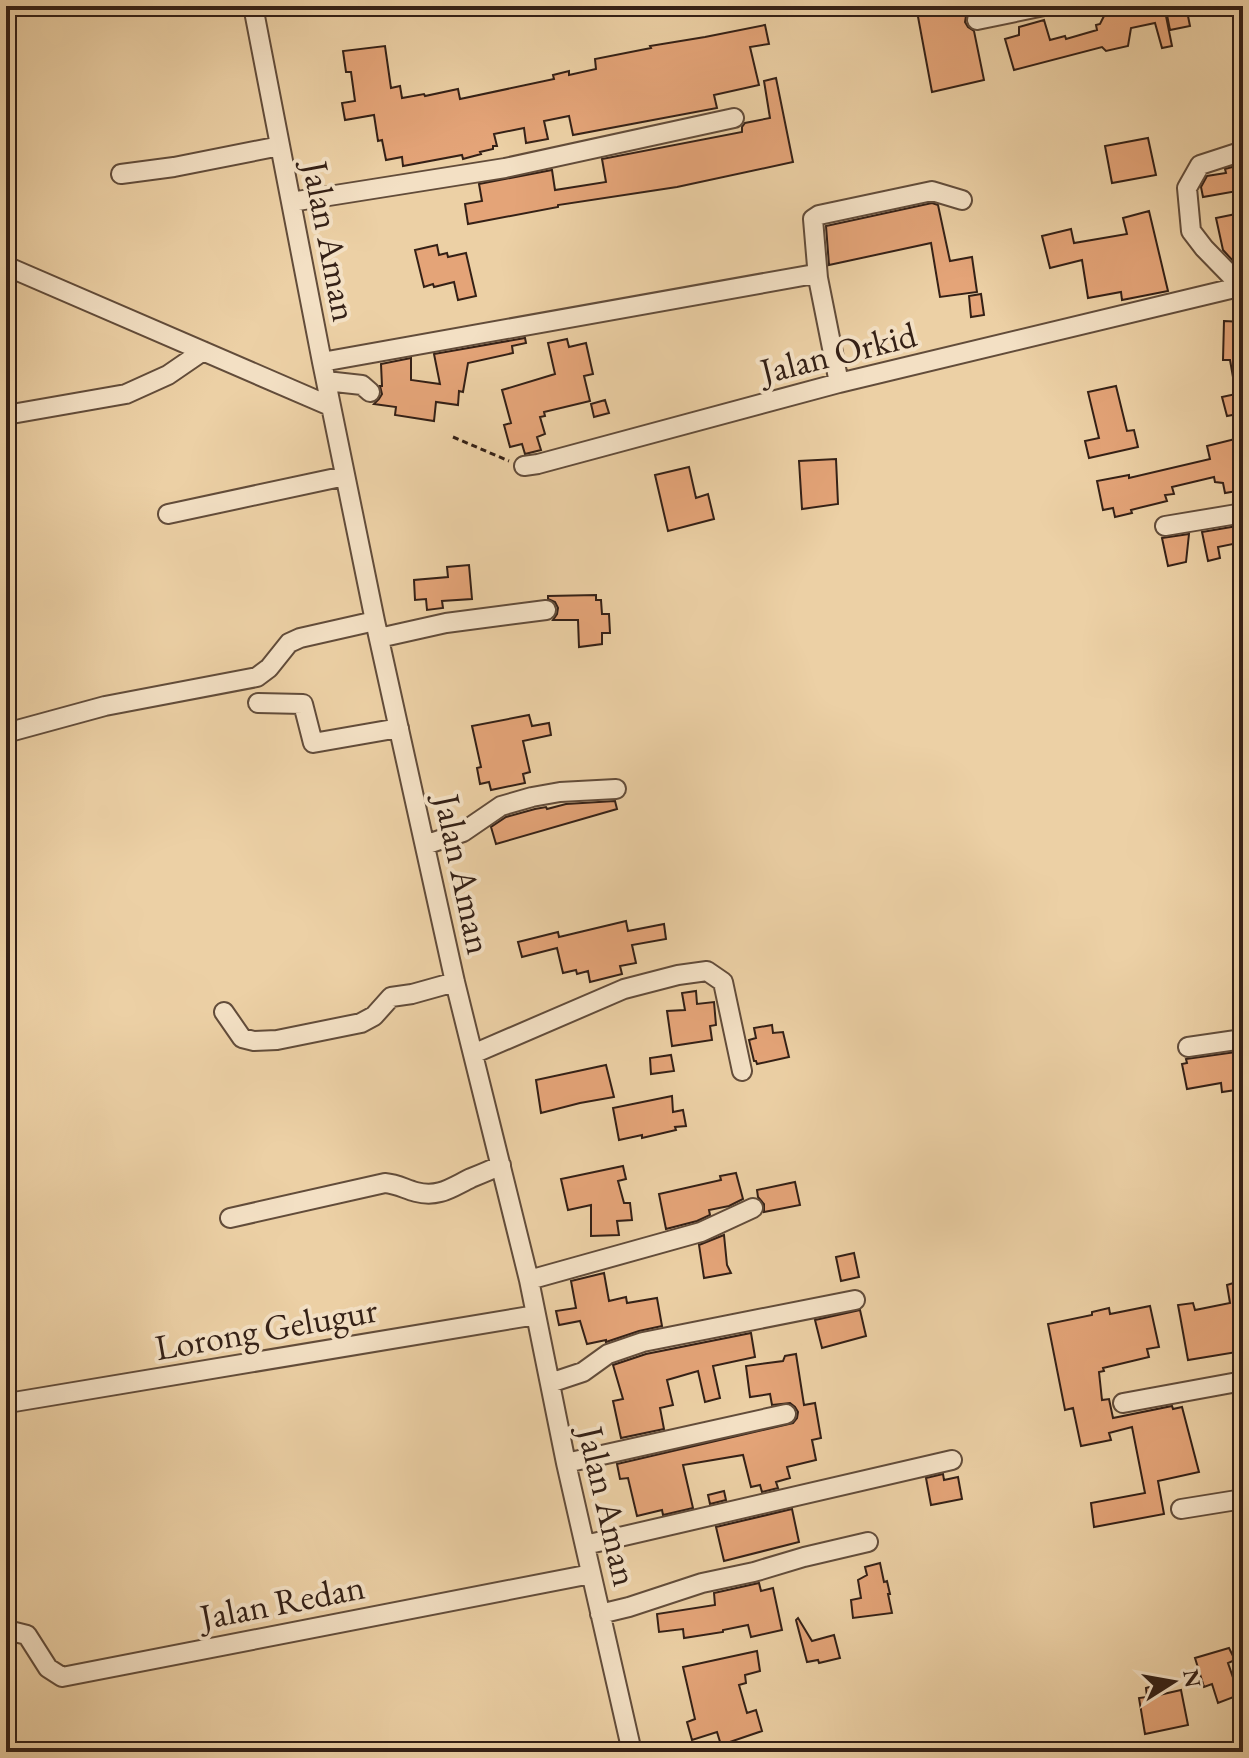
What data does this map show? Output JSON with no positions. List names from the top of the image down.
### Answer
{
  "streets": {
    "street": [
      "Jalan Aman",
      "Jalan Orkid",
      "Lorong Gelugur",
      "Jalan Redan"
    ]
  },
  "crossings": [
    ["Jalan Aman", "Lorong Gelugur"],
    ["Jalan Aman", "Jalan Redan"]
  ],
  "north": "right"
}
